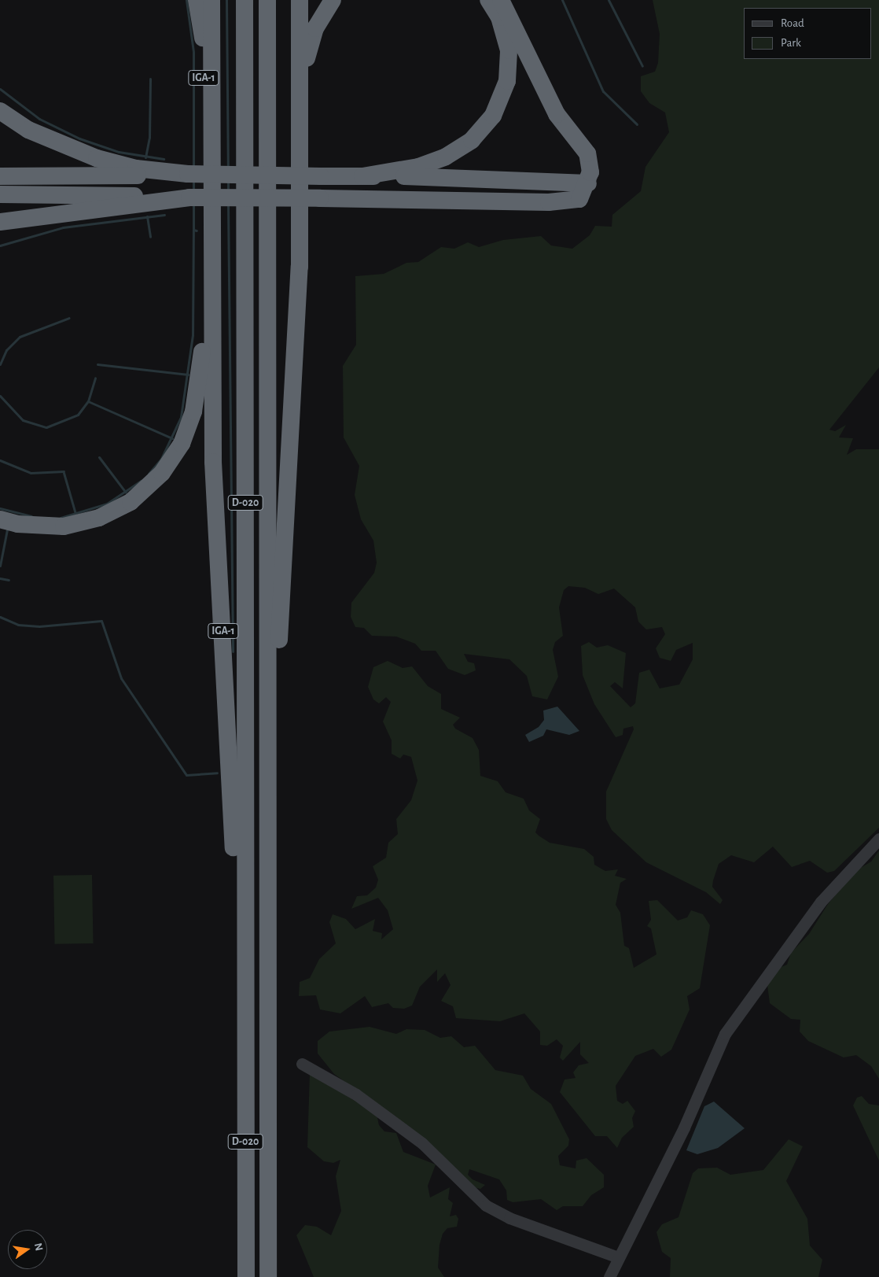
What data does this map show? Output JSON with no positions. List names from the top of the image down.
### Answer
{
  "streets": {
    "highway": ["IGA-1", "D-020"]
  },
  "crossings": [
    ["IGA-1", "D-020"]
  ],
  "legend": ["Road", "Park"],
  "north": "right"
}
